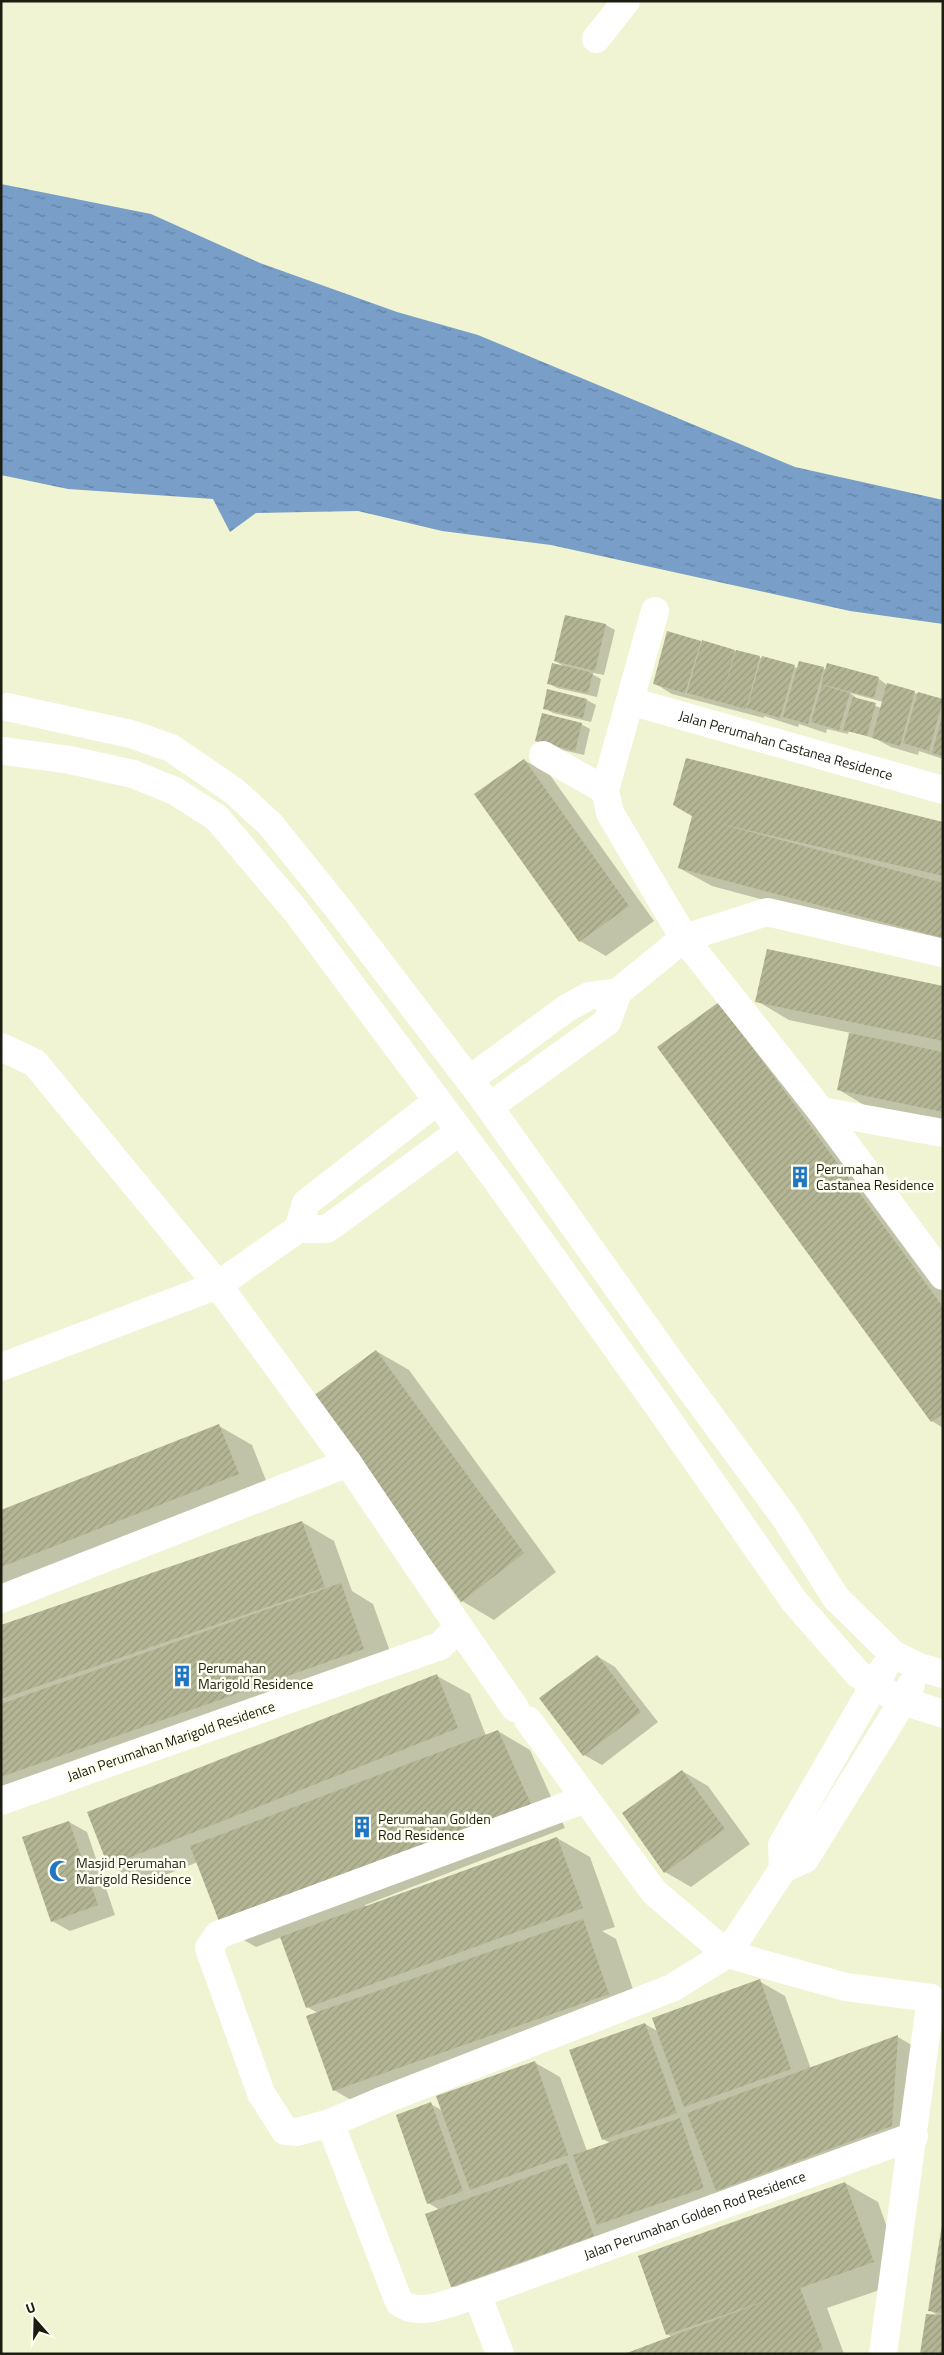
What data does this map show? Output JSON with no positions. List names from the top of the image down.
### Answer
{
  "streets": {
    "street": ["Jalan Perumahan Castanea Residence", "Jalan Perumahan Marigold Residence", "Jalan Perumahan Golden Rod Residence"]
  },
  "places": {
    "building": ["Perumahan Castanea Residence", "Perumahan Marigold Residence", "Perumahan Golden Rod Residence"],
    "mosque": ["Masjid Perumahan Marigold Residence"]
  },
  "north": "top"
}
